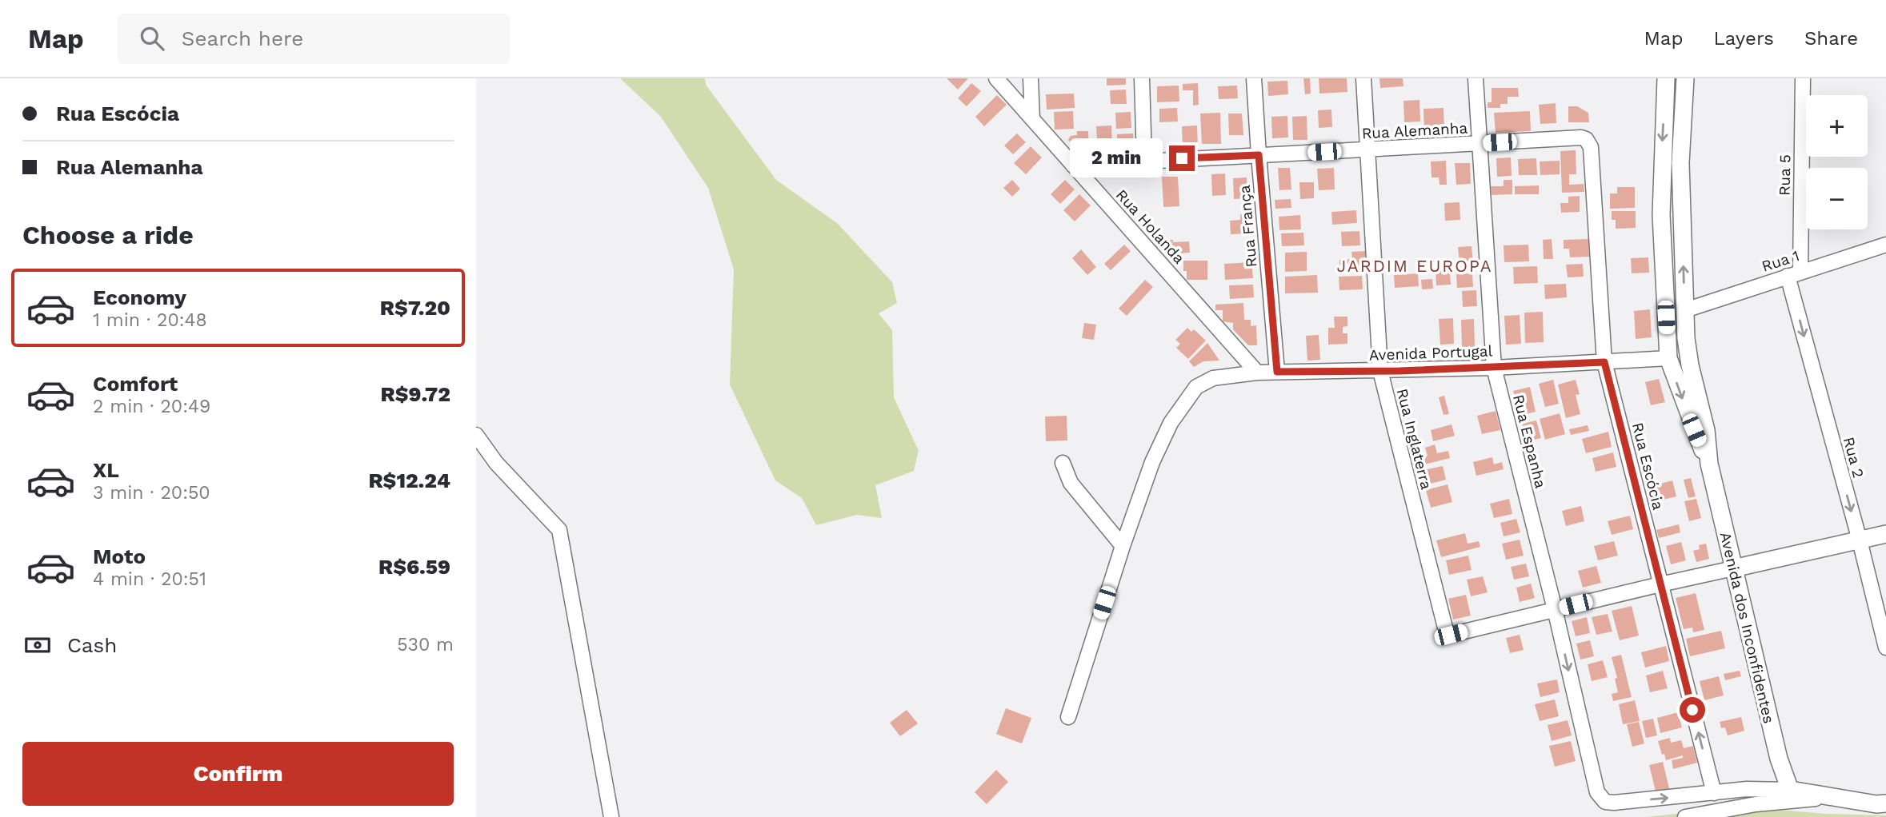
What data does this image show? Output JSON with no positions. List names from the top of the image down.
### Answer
{
  "streets": {
    "street": [
      "Rua Alemanha",
      "Rua 5",
      "Rua Holanda",
      "Rua França",
      "Rua 1",
      "Avenida Portugal",
      "Rua Inglaterra",
      "Rua Espanha",
      "Rua 2",
      "Rua Escócia",
      "Avenida dos Inconfidentes"
    ]
  },
  "crossings": [
    ["Rua Alemanha", "Rua Holanda"],
    ["Rua Alemanha", "Rua França"],
    ["Rua Alemanha", "Rua Inglaterra"],
    ["Rua Alemanha", "Rua Espanha"],
    ["Rua Alemanha", "Rua Escócia"],
    ["Rua 5", "Rua 1"],
    ["Rua 5", "Rua 2"],
    ["Rua Holanda", "Avenida Portugal"],
    ["Rua França", "Avenida Portugal"],
    ["Rua 1", "Rua 2"],
    ["Rua 1", "Avenida dos Inconfidentes"],
    ["Avenida Portugal", "Rua Inglaterra"],
    ["Avenida Portugal", "Rua Espanha"],
    ["Avenida Portugal", "Rua Escócia"],
    ["Avenida Portugal", "Avenida dos Inconfidentes"],
    ["Rua Inglaterra", "Rua Espanha"],
    ["Rua Espanha", "Rua Escócia"]
  ],
  "one_way": ["Rua 2"],
  "districts": ["JARDIM EUROPA"],
  "page": {
    "header": "Map",
    "search": "Search here",
    "nav": ["Map", "Layers", "Share"],
    "banner": ["Rua Escócia", "Rua Alemanha"],
    "map_buttons": ["+", "−"],
    "bubble": "2 min",
    "heading": "Choose a ride",
    "list": [
      {
        "name": "Economy",
        "note": "1 min · 20:48",
        "value": "R$7.20"
      },
      {
        "name": "Comfort",
        "note": "2 min · 20:49",
        "value": "R$9.72"
      },
      {
        "name": "XL",
        "note": "3 min · 20:50",
        "value": "R$12.24"
      },
      {
        "name": "Moto",
        "note": "4 min · 20:51",
        "value": "R$6.59"
      }
    ],
    "pay": ["Cash", "530 m"],
    "buttons": "Confirm"
  }
}
